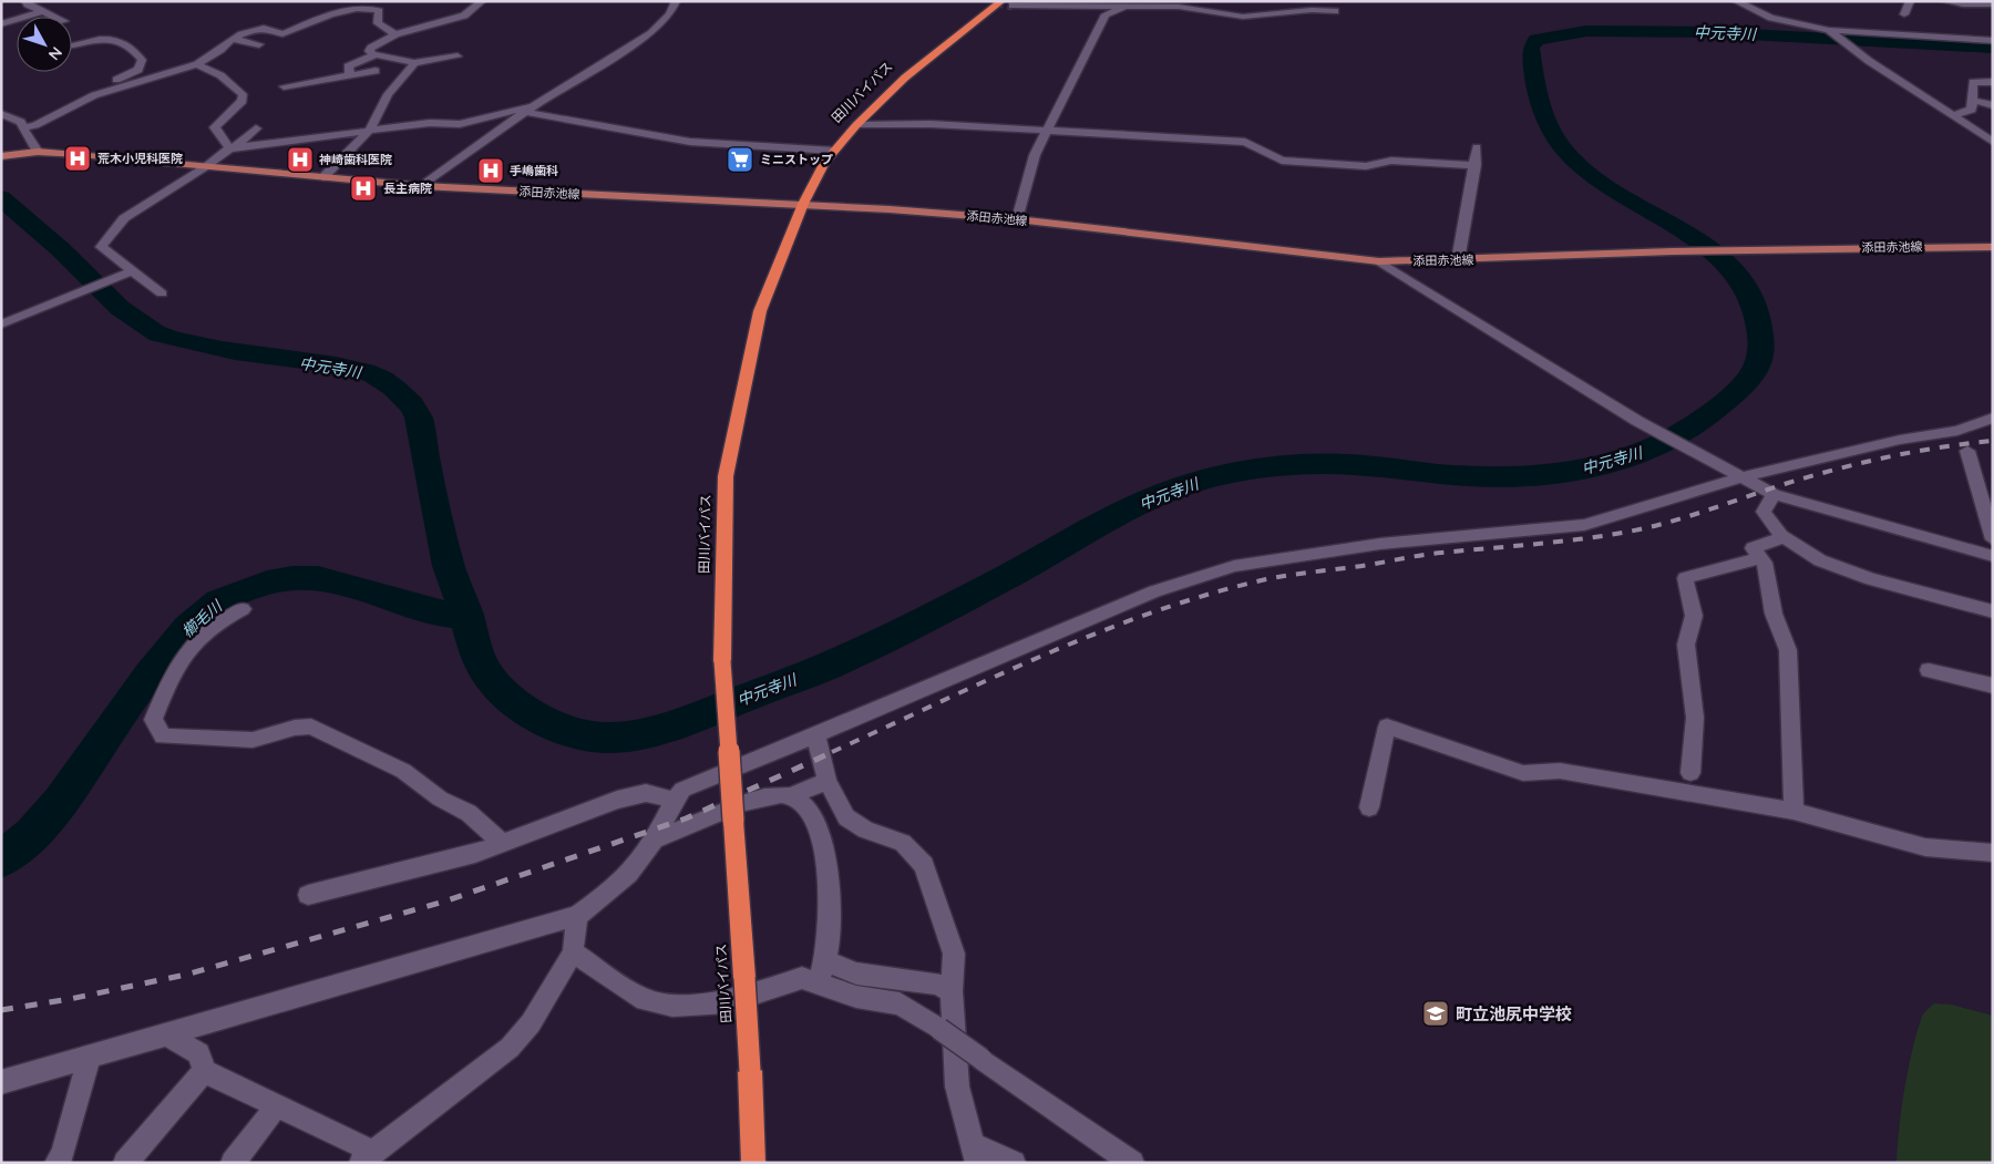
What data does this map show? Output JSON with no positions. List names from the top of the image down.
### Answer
{
  "streets": {
    "highway": ["田川バイパス"],
    "main road": ["添田赤池線"]
  },
  "crossings": [
    ["田川バイパス", "添田赤池線"]
  ],
  "water": ["中元寺川", "櫛毛川"],
  "places": {
    "hospital": [
      "荒木小児科医院",
      "神崎歯科医院",
      "手嶋歯科",
      "長主病院"
    ],
    "supermarket": ["ミニストップ"],
    "school or university": ["町立池尻中学校"]
  },
  "north": "bottom right"
}
